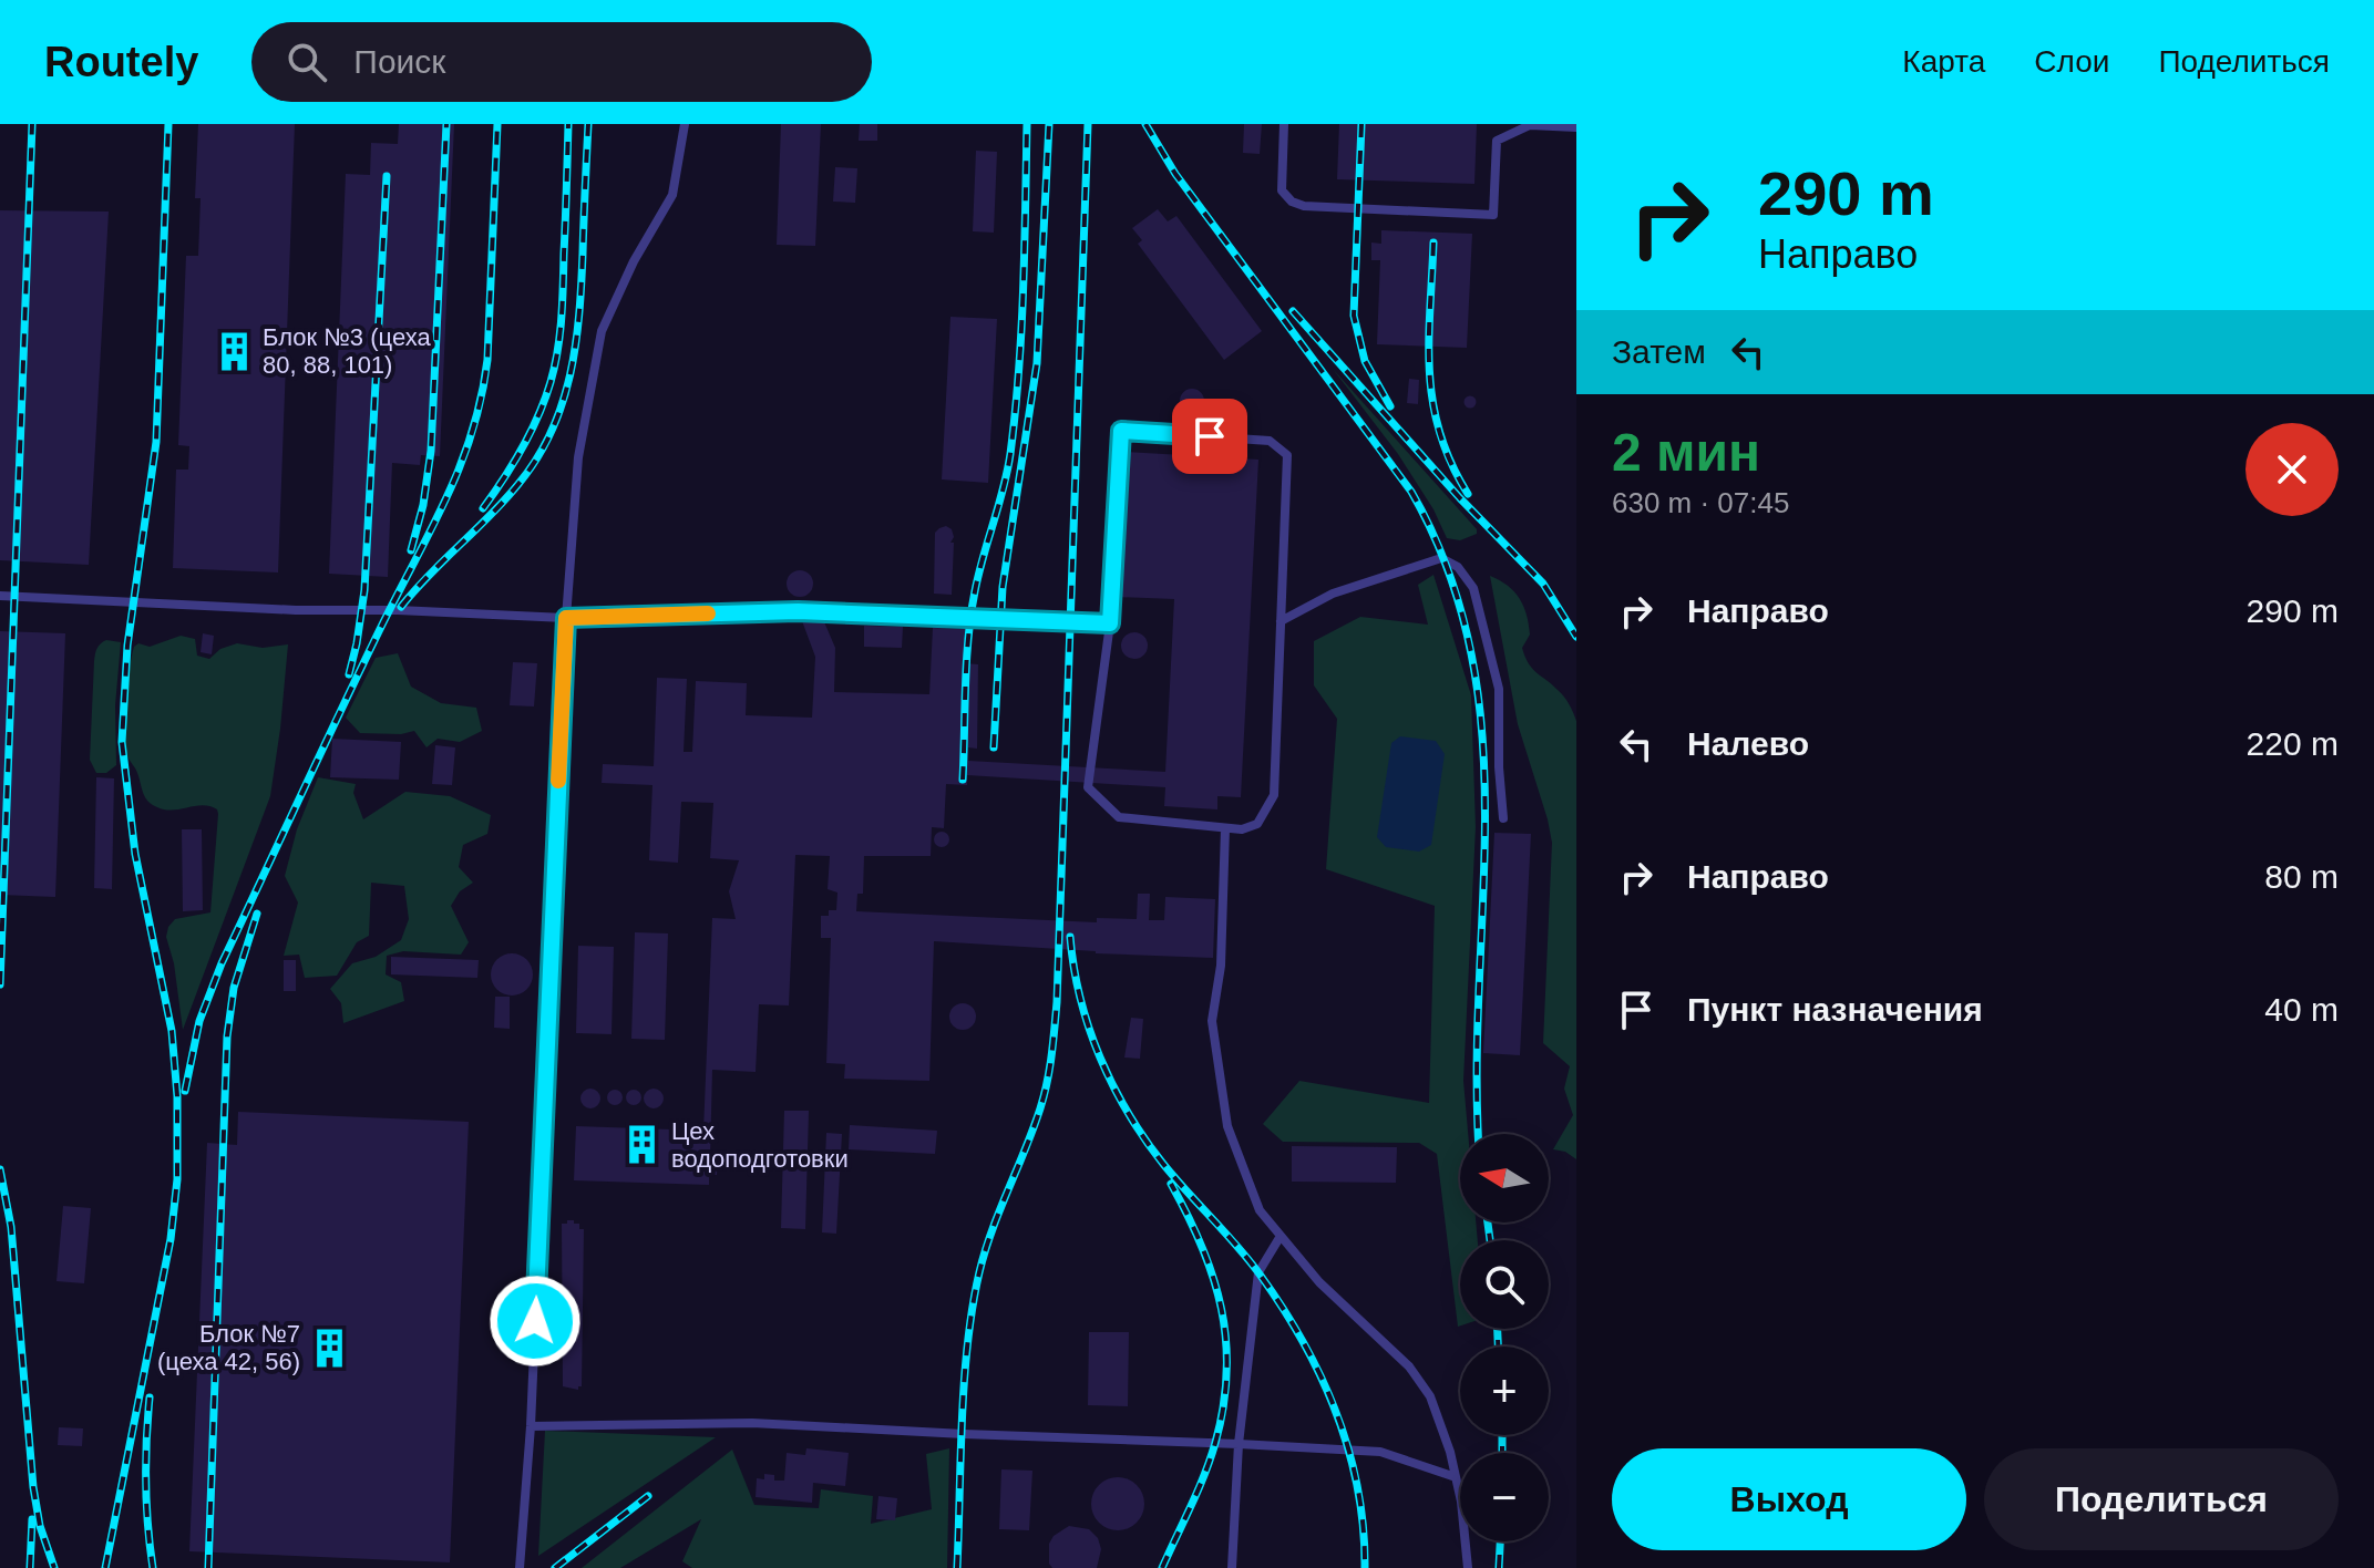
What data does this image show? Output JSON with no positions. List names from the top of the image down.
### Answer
{
  "places": {
    "building": ["Блок №3 (цеха 80, 88, 101)", "Цех водоподготовки", "Блок №7 (цеха 42, 56)"]
  },
  "north": "left",
  "page": {
    "header": "Routely",
    "search": "Поиск",
    "nav": ["Карта", "Слои", "Поделиться"],
    "turn": ["290 m", "Направо"],
    "then": "Затем",
    "heading": ["2 мин", "630 m · 07:45"],
    "list": [
      {
        "name": "Направо",
        "value": "290 m"
      },
      {
        "name": "Налево",
        "value": "220 m"
      },
      {
        "name": "Направо",
        "value": "80 m"
      },
      {
        "name": "Пункт назначения",
        "value": "40 m"
      }
    ],
    "map_buttons": ["+", "−"],
    "buttons": ["Выход", "Поделиться"]
  }
}
